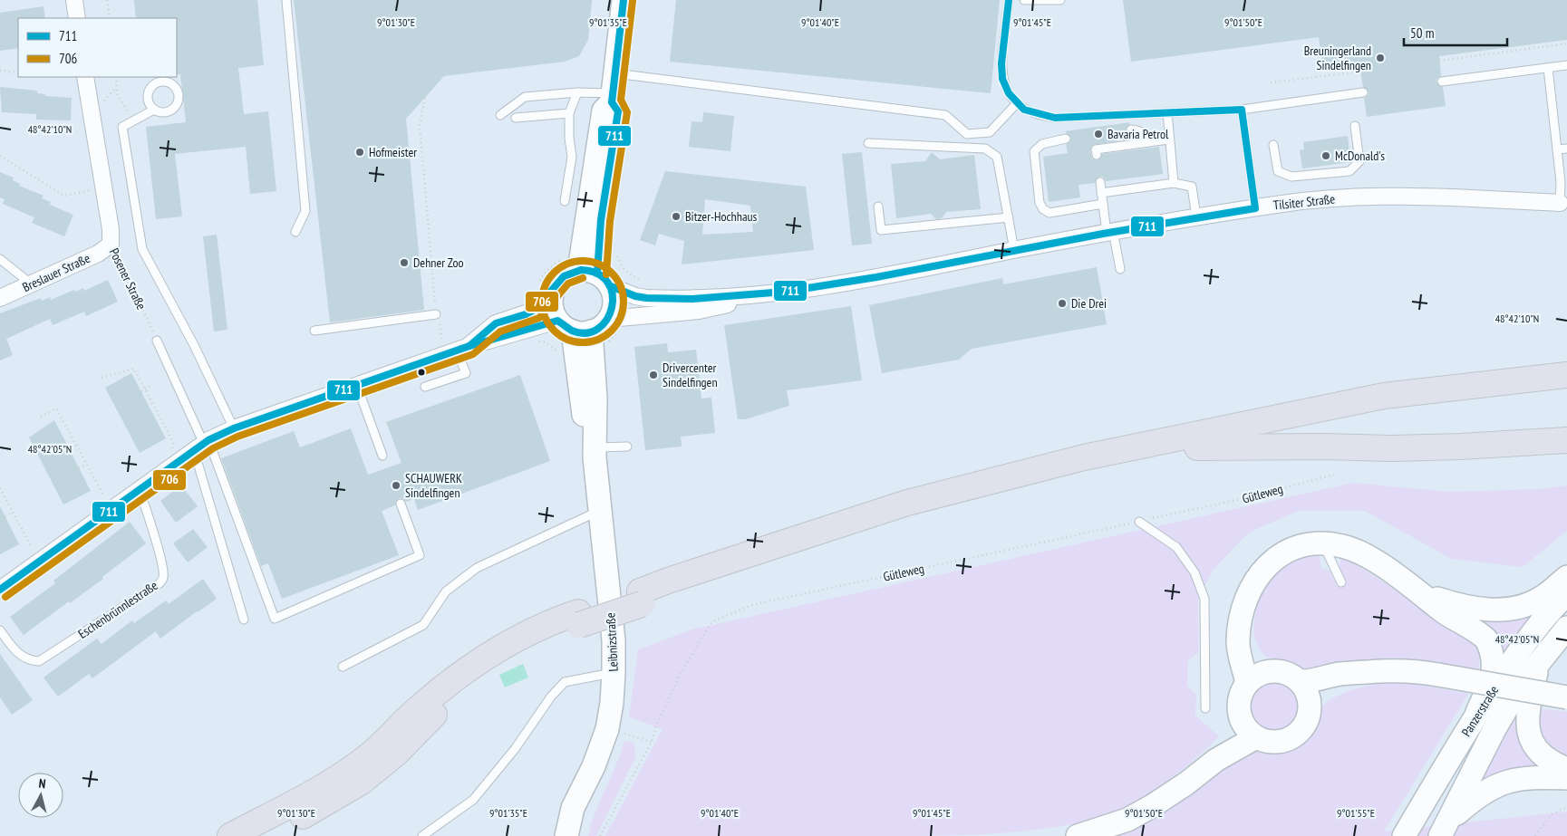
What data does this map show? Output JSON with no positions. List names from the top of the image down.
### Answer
{
  "streets": {
    "street": [
      "Tilsiter Straße",
      "Breslauer Straße",
      "Posener Straße",
      "Leibnizstraße",
      "Panzerstraße"
    ],
    "lane": ["Eschenbrünnlestraße"],
    "path": ["Gütleweg"]
  },
  "crossings": [
    ["Tilsiter Straße", "Leibnizstraße"],
    ["Breslauer Straße", "Posener Straße"]
  ],
  "places": [
    "Breuningerland Sindelfingen",
    "Bavaria Petrol",
    "Hofmeister",
    "McDonald's",
    "Bitzer-Hochhaus",
    "Dehner Zoo",
    "Die Drei",
    "Drivercenter Sindelfingen",
    "SCHAUWERK Sindelfingen"
  ],
  "lines": ["transit line 711", "transit line 706"],
  "legend": ["711", "706"],
  "scale_bar": "50 m",
  "north": "top",
  "coordinates": [
    "9°01'30\"E",
    "9°01'35\"E",
    "9°01'40\"E",
    "9°01'45\"E",
    "9°01'50\"E",
    "48°42'10\"N",
    "48°42'05\"N",
    "9°01'55\"E"
  ]
}
